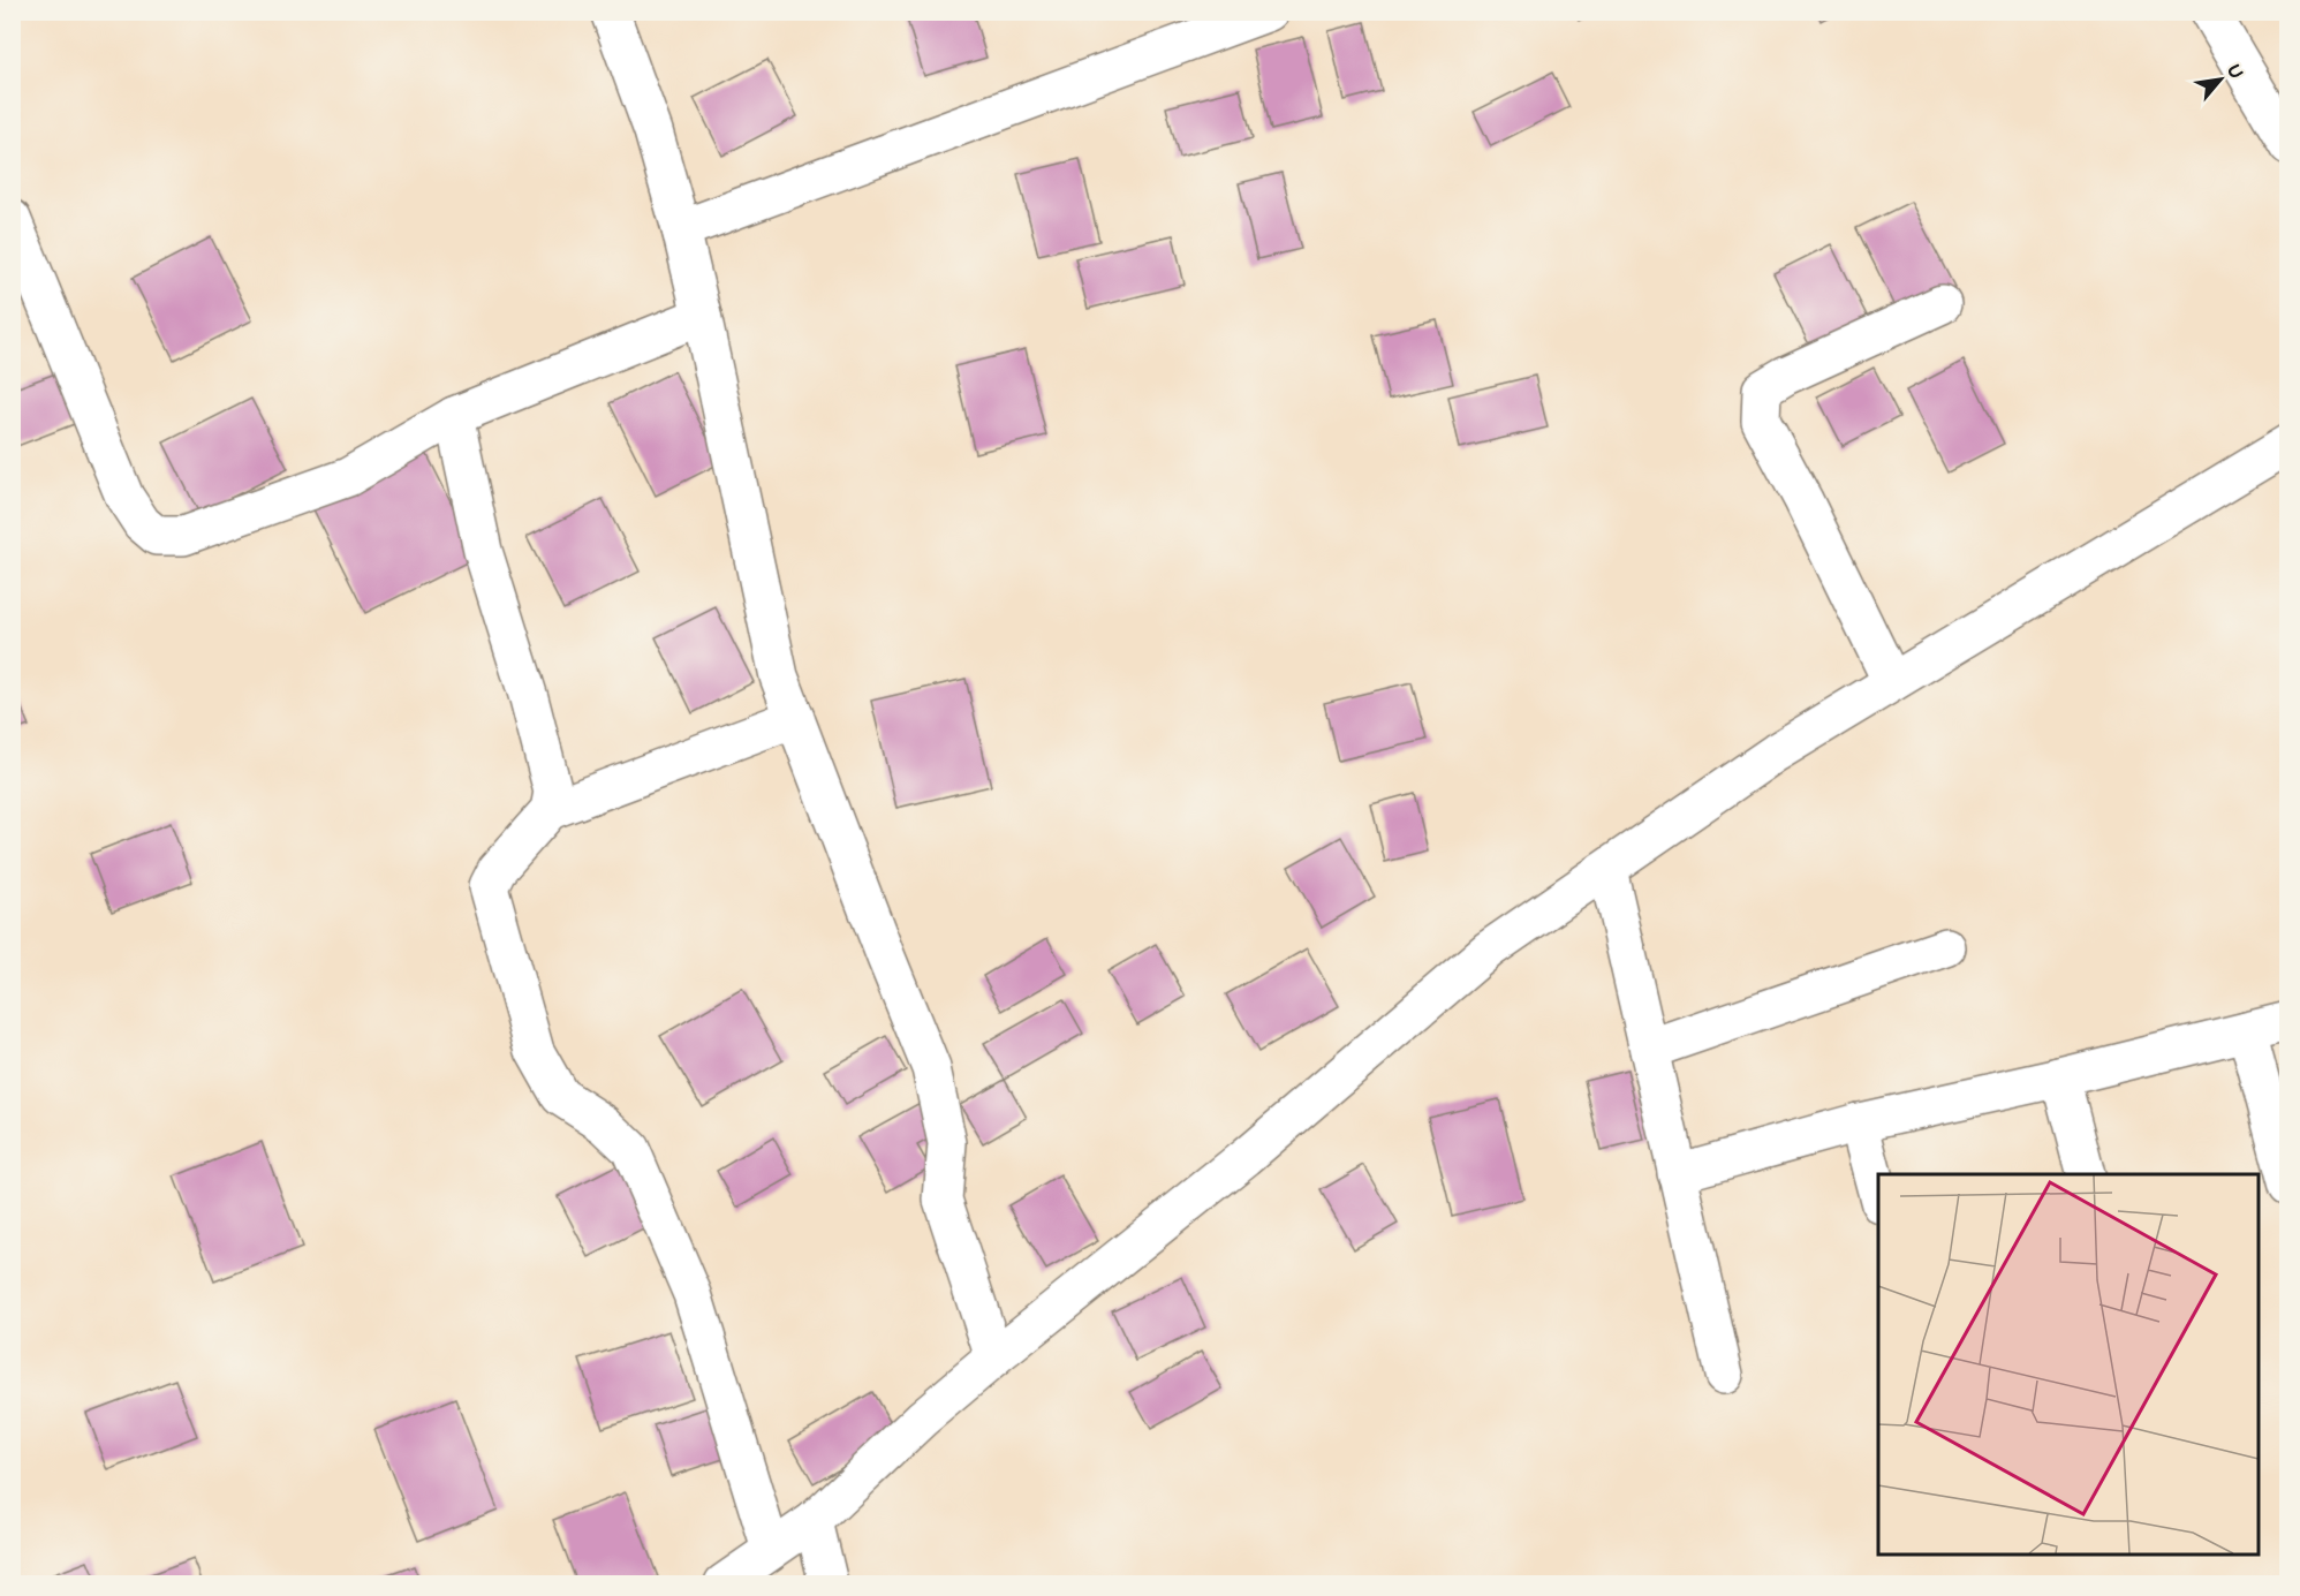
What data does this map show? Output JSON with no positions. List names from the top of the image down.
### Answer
{
  "north": "top right"
}
